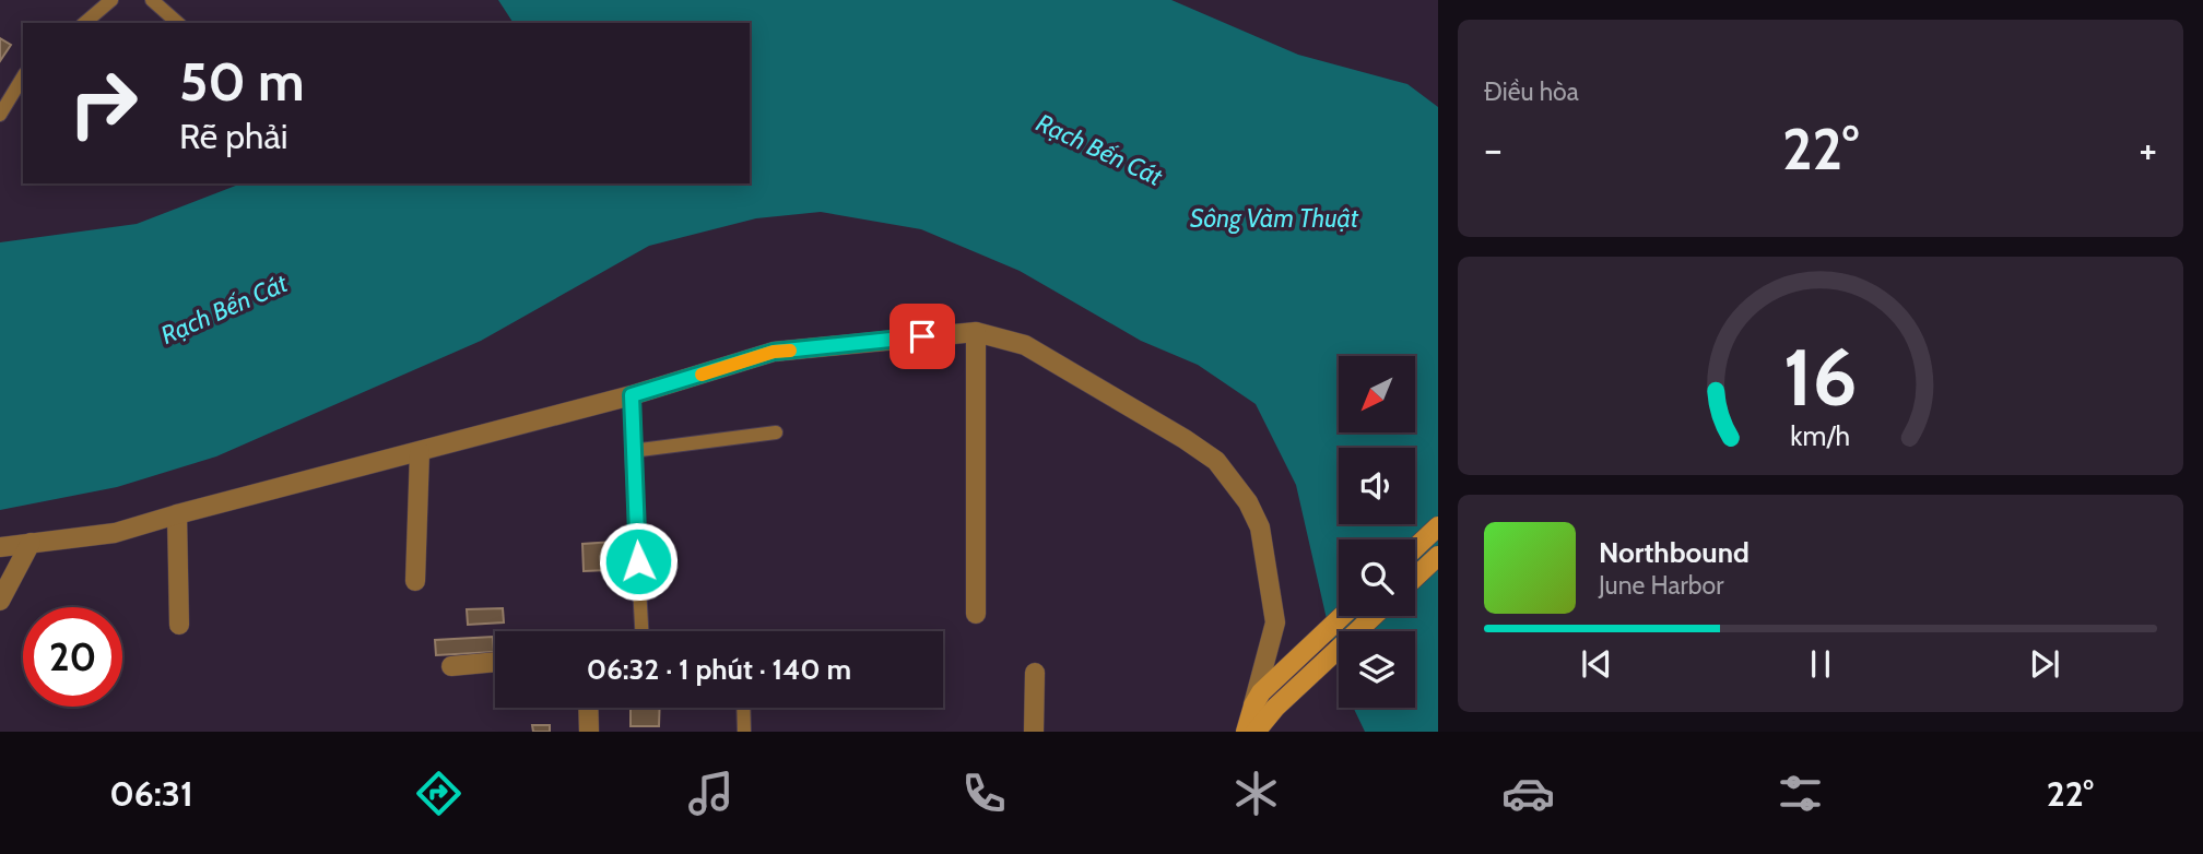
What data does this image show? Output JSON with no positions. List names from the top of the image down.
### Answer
{
  "water": ["Rạch Bến Cát", "Sông Vàm Thuật"],
  "north": "bottom left",
  "page": {
    "tile": "Điều hòa",
    "turn": ["50 m", "Rẽ phải"],
    "heat": ["−", "22°", "+"],
    "song": ["Northbound", "June Harbor"],
    "limit": "20",
    "trip": "06:32 · 1 phút · 140 m",
    "tabs": ["06:31", "22°"],
    "gauge": ["16", "km/h"]
  }
}
